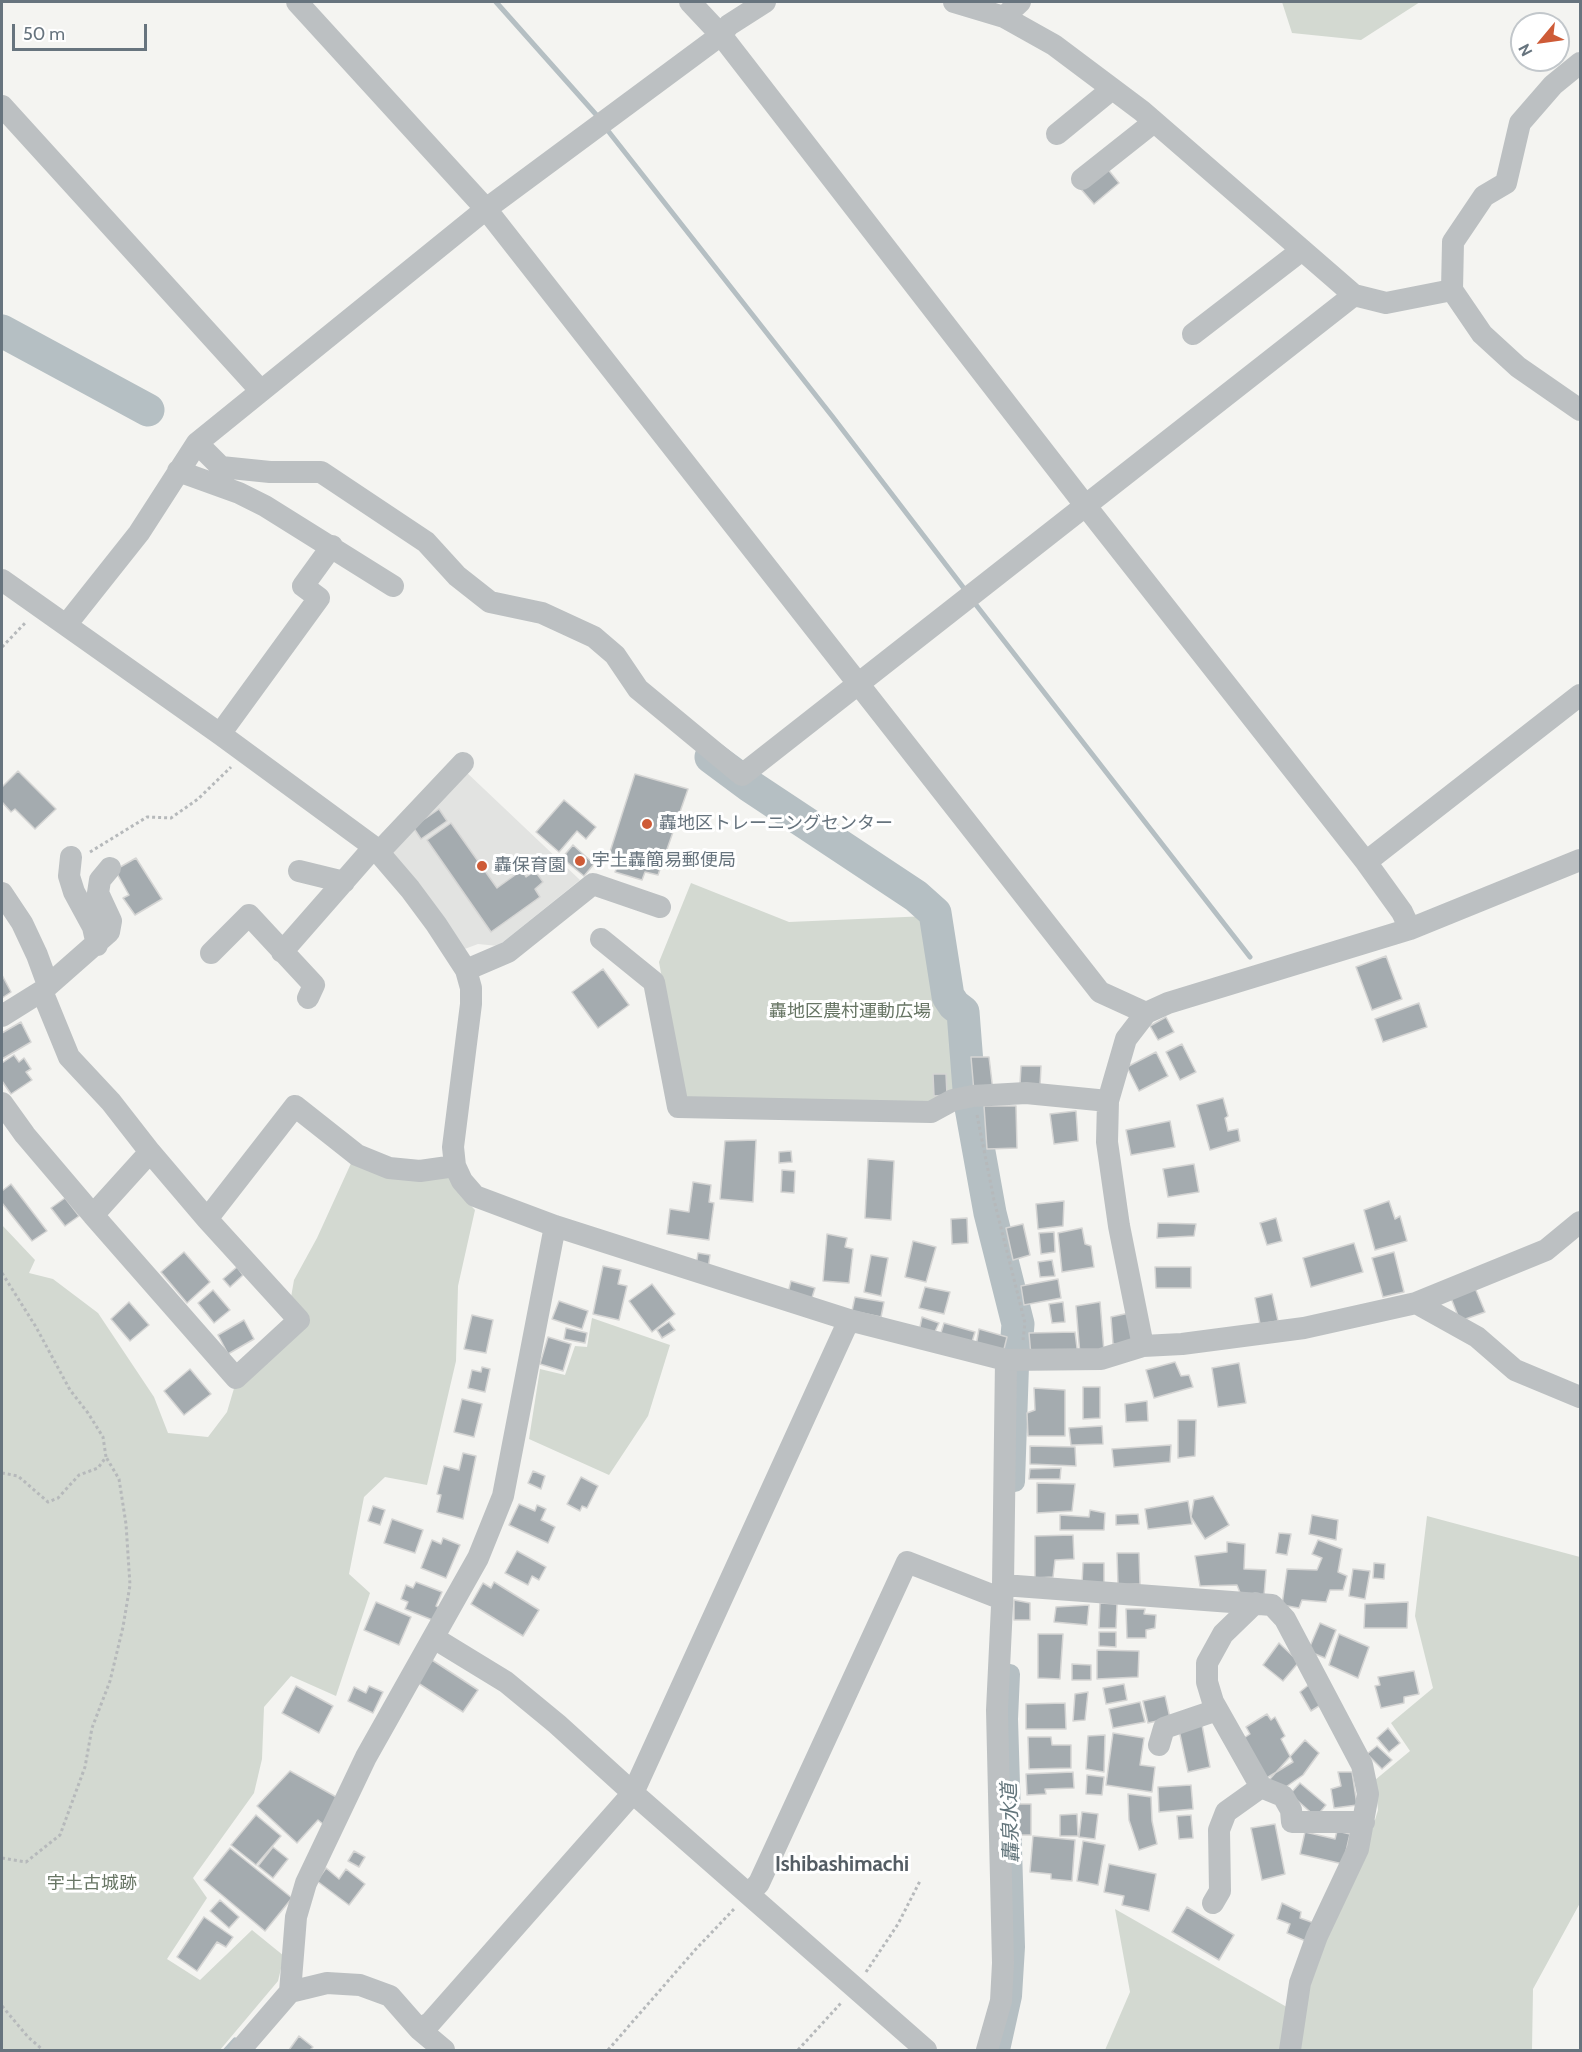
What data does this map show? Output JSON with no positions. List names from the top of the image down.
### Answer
{
  "districts": ["Ishibashimachi"],
  "water": ["轟泉水道"],
  "parks": ["轟地区農村運動広場", "宇土古城跡"],
  "places": ["轟地区トレーニングセンター", "宇土轟簡易郵便局", "轟保育園"],
  "scale_bar": "50 m",
  "north": "bottom left"
}
